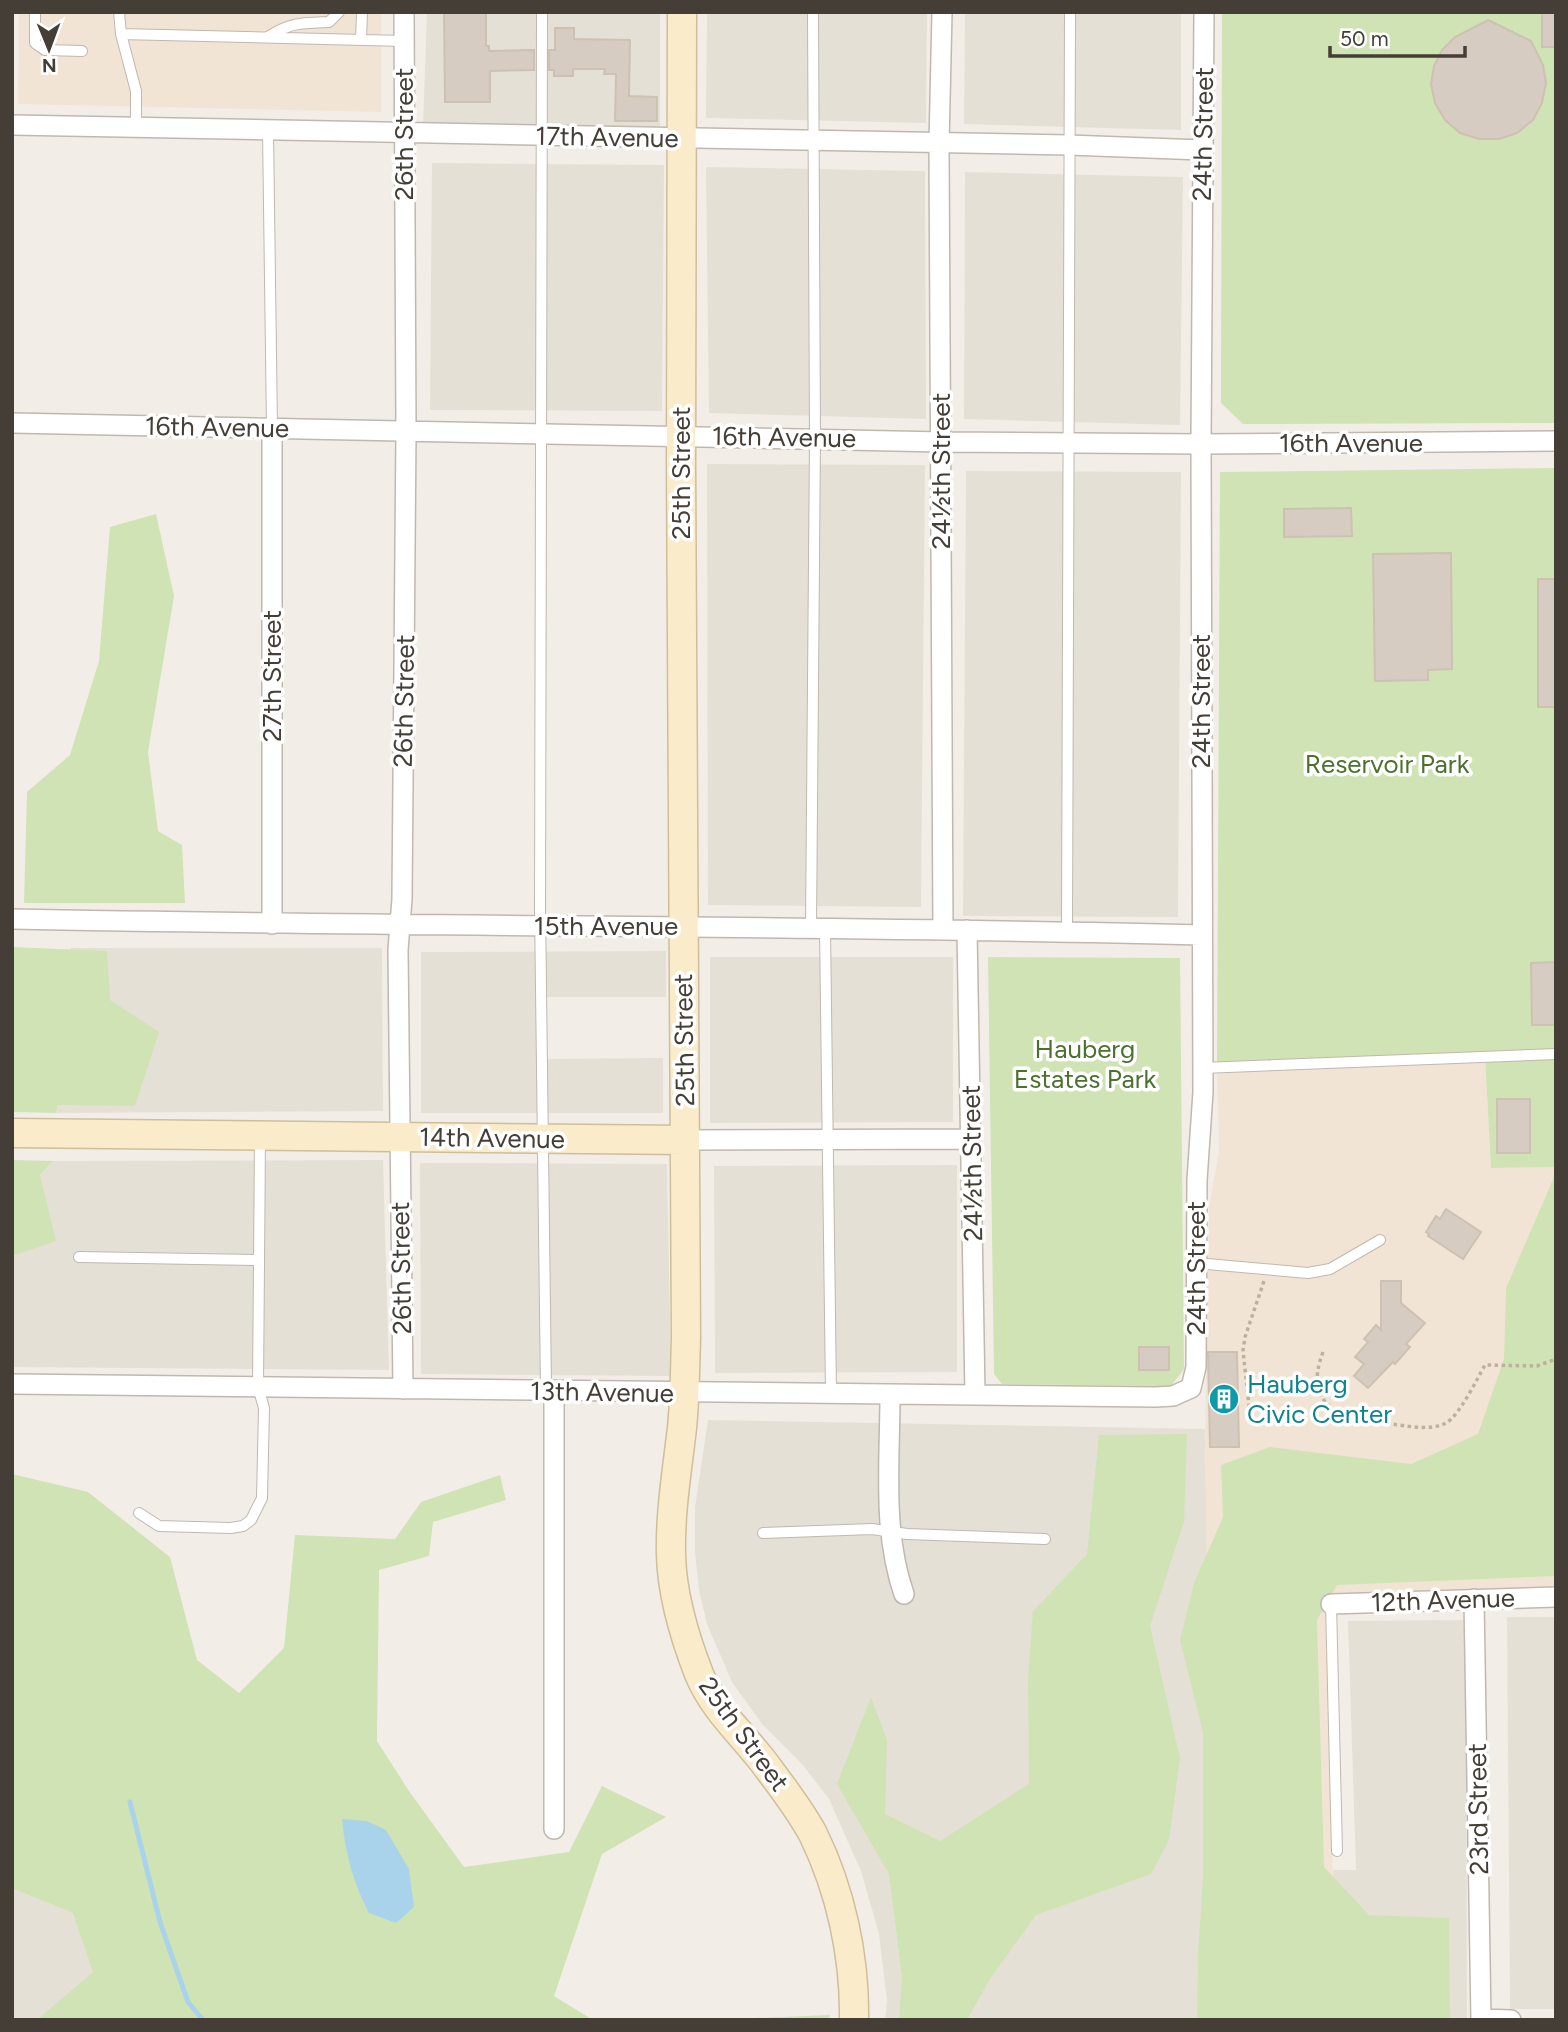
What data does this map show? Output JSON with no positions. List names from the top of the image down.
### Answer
{
  "streets": {
    "street": [
      "26th Street",
      "24th Street",
      "17th Avenue",
      "16th Avenue",
      "24½th Street",
      "25th Street",
      "27th Street",
      "15th Avenue",
      "14th Avenue",
      "13th Avenue",
      "12th Avenue",
      "23rd Street"
    ]
  },
  "crossings": [
    ["26th Street", "17th Avenue"],
    ["26th Street", "16th Avenue"],
    ["26th Street", "15th Avenue"],
    ["26th Street", "14th Avenue"],
    ["26th Street", "13th Avenue"],
    ["24th Street", "17th Avenue"],
    ["24th Street", "16th Avenue"],
    ["24th Street", "15th Avenue"],
    ["24th Street", "13th Avenue"],
    ["17th Avenue", "24½th Street"],
    ["17th Avenue", "25th Street"],
    ["16th Avenue", "24½th Street"],
    ["16th Avenue", "25th Street"],
    ["16th Avenue", "27th Street"],
    ["24½th Street", "15th Avenue"],
    ["24½th Street", "14th Avenue"],
    ["24½th Street", "13th Avenue"],
    ["25th Street", "15th Avenue"],
    ["25th Street", "14th Avenue"],
    ["25th Street", "13th Avenue"],
    ["27th Street", "15th Avenue"],
    ["12th Avenue", "23rd Street"]
  ],
  "parks": ["Reservoir Park", "Hauberg Estates Park"],
  "places": {
    "building": ["Hauberg Civic Center"]
  },
  "scale_bar": "50 m",
  "north": "bottom"
}
